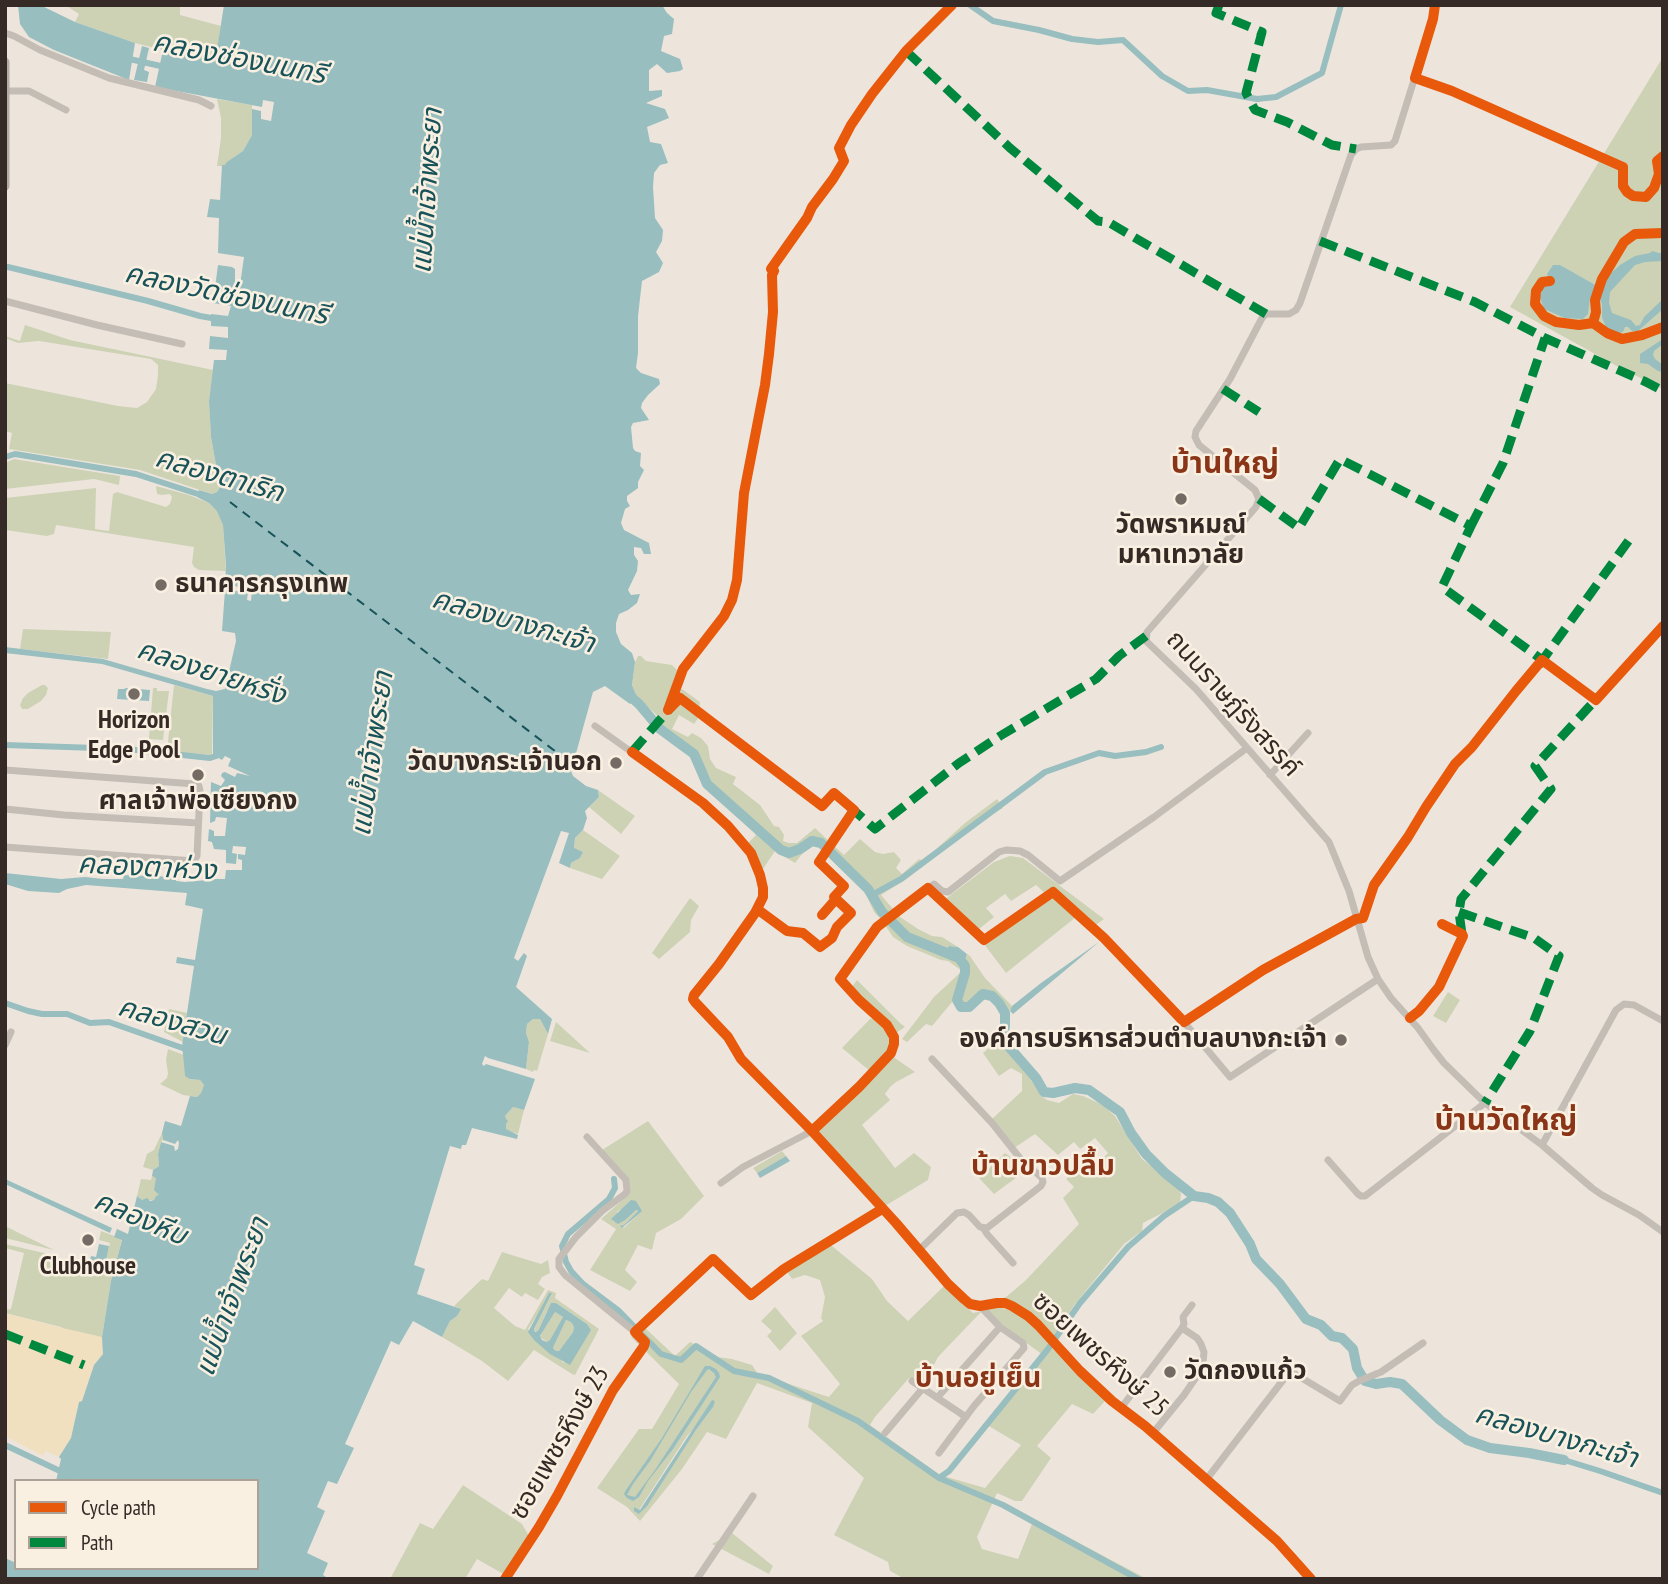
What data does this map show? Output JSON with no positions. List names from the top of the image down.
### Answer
{
  "streets": {
    "street": ["ถนนราษฎ์รังสรรค์", "ซอยเพชรหึงษ์ 25", "ซอยเพชรหึงษ์ 23"]
  },
  "districts": [
    "บ้านใหญ่",
    "บ้านวัดใหญ่",
    "บ้านขาวปลื้ม",
    "บ้านอยู่เย็น"
  ],
  "water": [
    "คลองช่องนนทรี",
    "แม่น้ำเจ้าพระยา",
    "คลองวัดช่องนนทรี",
    "คลองตาเริก",
    "คลองบางกะเจ้า",
    "คลองยายหรั่ง",
    "คลองตาห่วง",
    "คลองสวน",
    "คลองหีบ"
  ],
  "places": [
    "วัดพราหมณ์ มหาเทวาลัย",
    "ธนาคารกรุงเทพ",
    "Horizon Edge Pool",
    "วัดบางกระเจ้านอก",
    "ศาลเจ้าพ่อเซียงกง",
    "องค์การบริหารส่วนตำบลบางกะเจ้า",
    "Clubhouse",
    "วัดกองแก้ว"
  ],
  "legend": ["Cycle path", "Path"]
}
